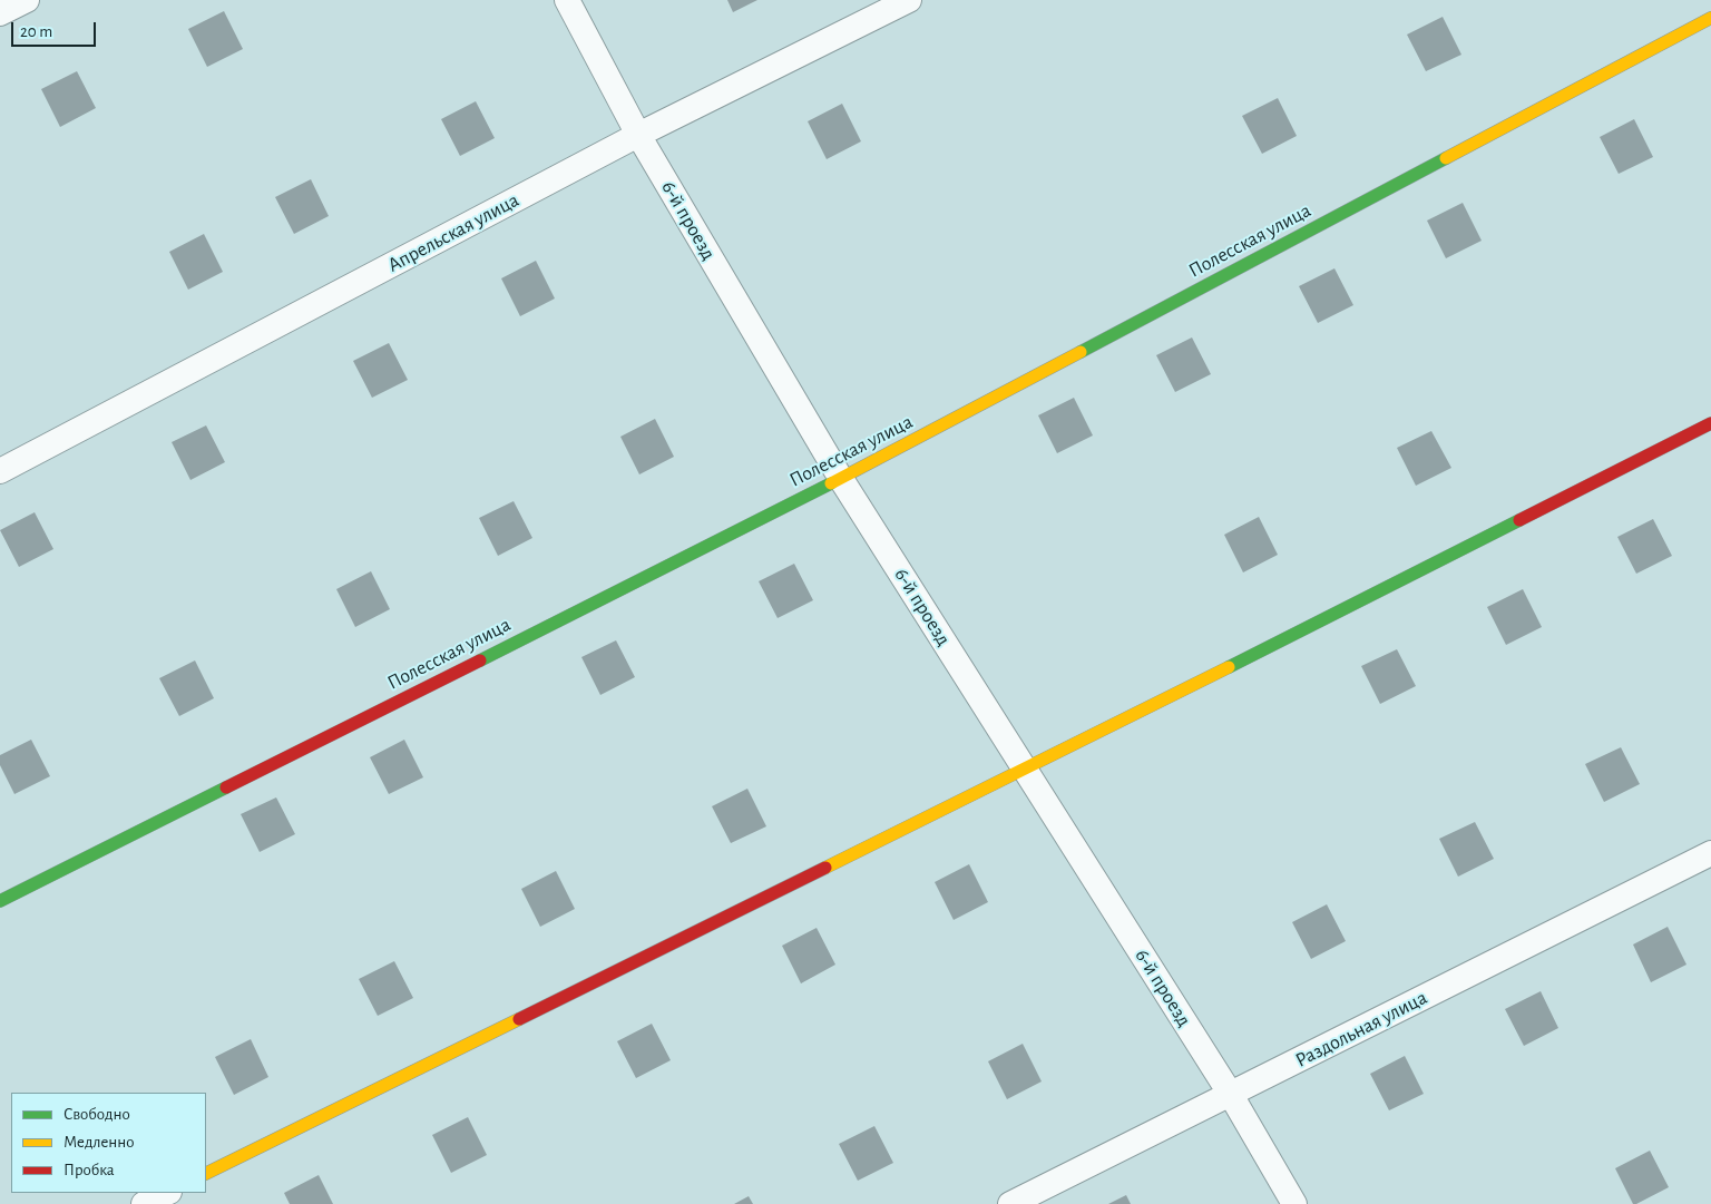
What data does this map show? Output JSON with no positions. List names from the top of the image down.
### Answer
{
  "streets": {
    "street": [
      "6-й проезд",
      "Апрельская улица",
      "Полесская улица",
      "Раздольная улица"
    ]
  },
  "crossings": [
    ["6-й проезд", "Апрельская улица"],
    ["6-й проезд", "Полесская улица"],
    ["6-й проезд", "Раздольная улица"]
  ],
  "legend": ["Свободно", "Медленно", "Пробка"],
  "scale_bar": "20 m"
}
